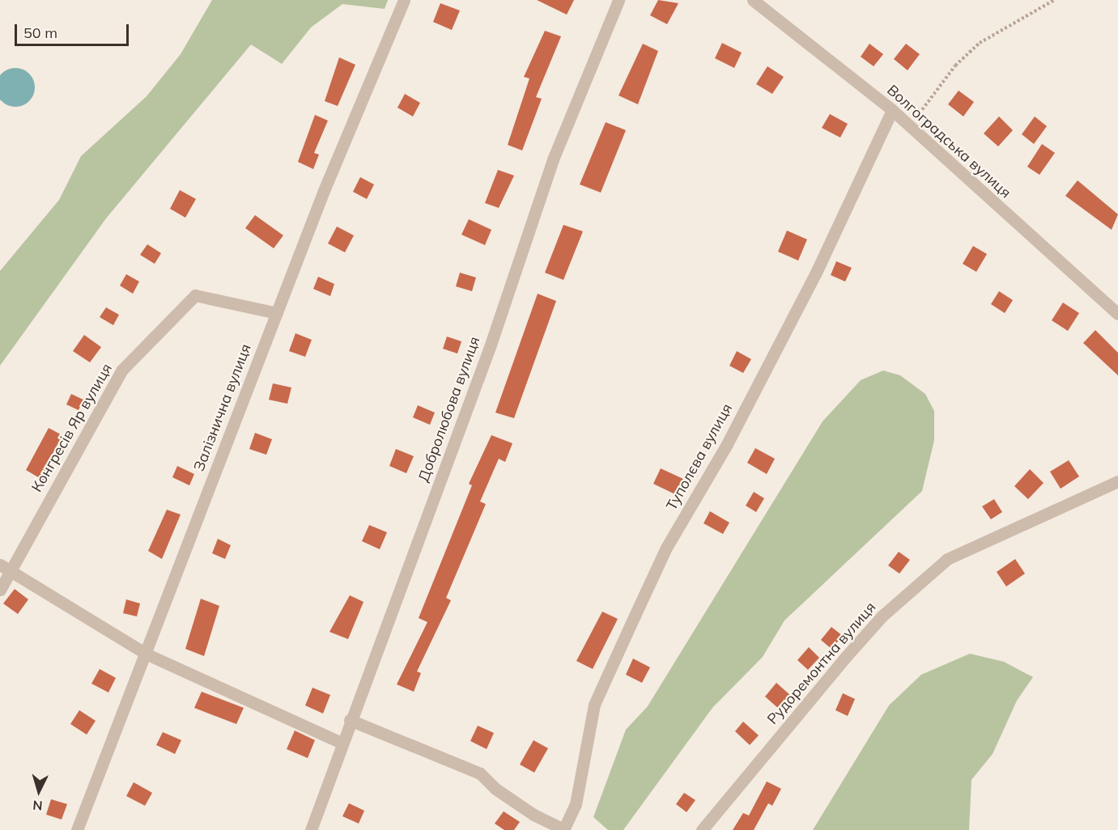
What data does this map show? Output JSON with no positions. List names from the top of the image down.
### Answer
{
  "streets": {
    "street": [
      "Волгоградська вулиця",
      "Залізнична вулиця",
      "Добролюбова вулиця",
      "Конгресів Яр вулиця",
      "Туполєва вулиця",
      "Рудоремонтна вулиця"
    ]
  },
  "crossings": [
    ["Волгоградська вулиця", "Туполєва вулиця"],
    ["Залізнична вулиця", "Конгресів Яр вулиця"]
  ],
  "scale_bar": "50 m",
  "north": "bottom"
}
